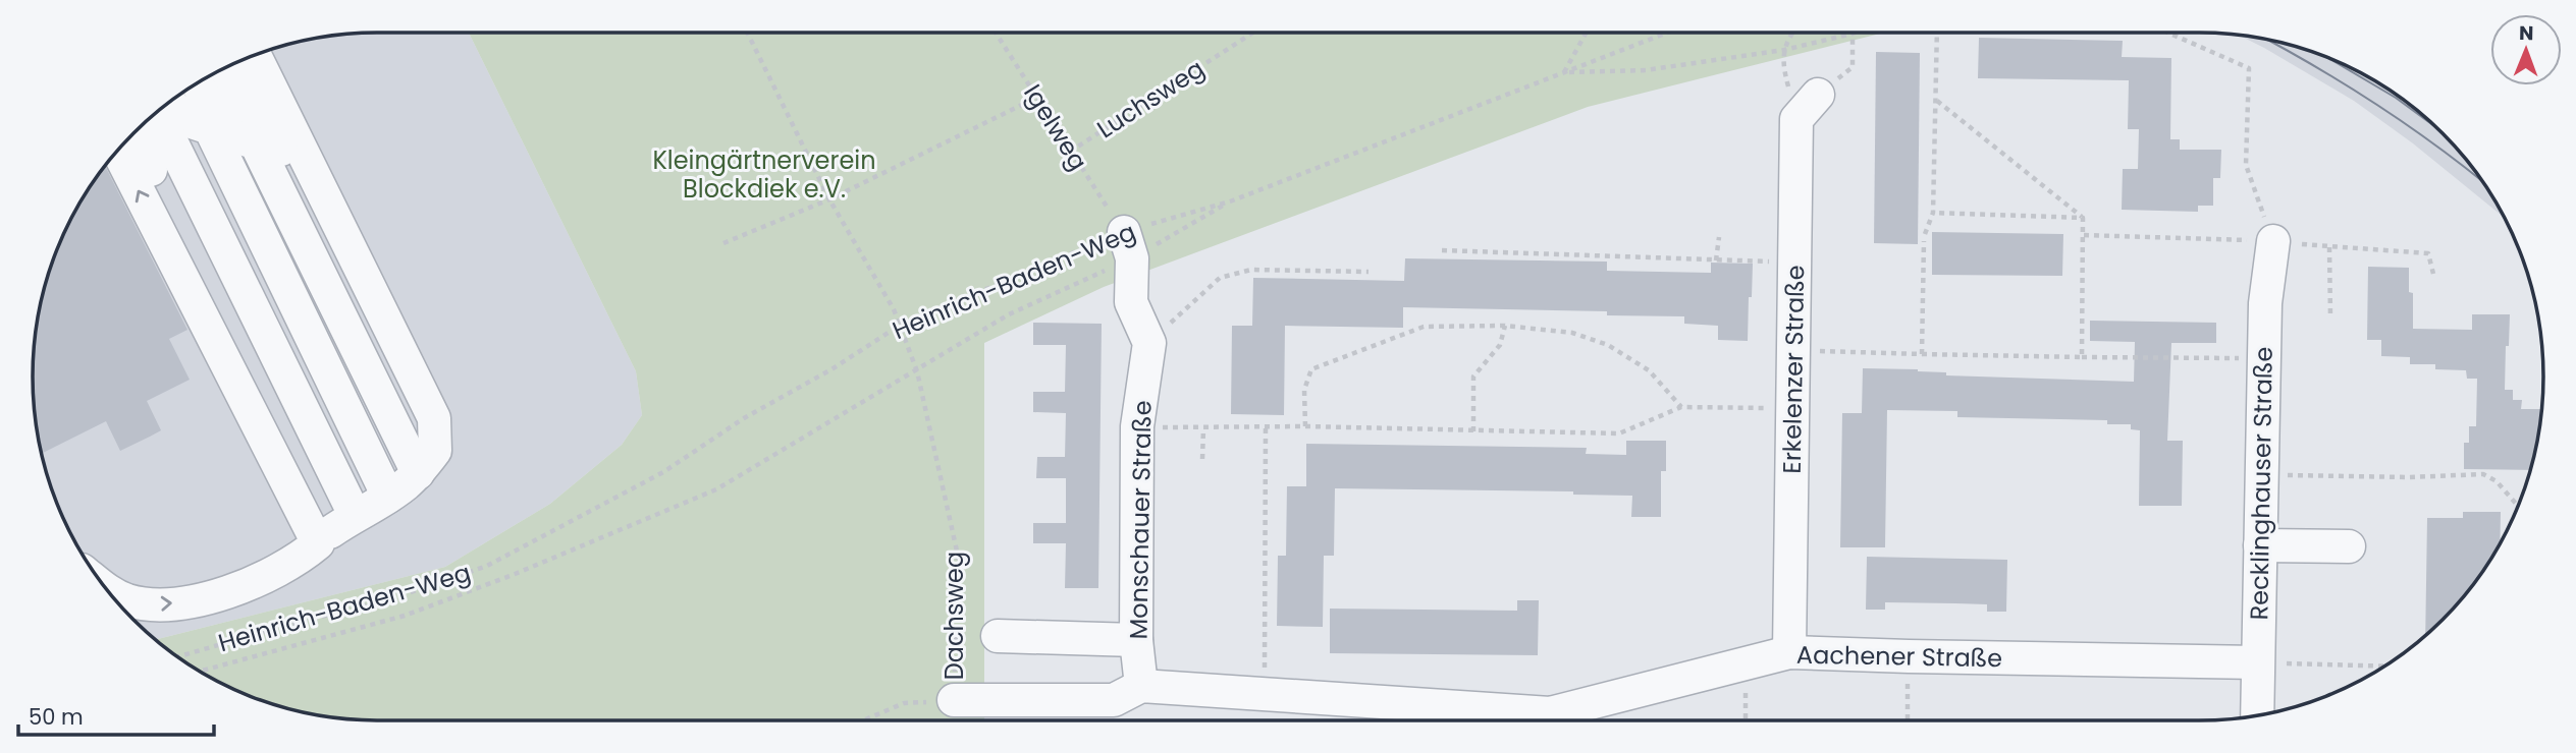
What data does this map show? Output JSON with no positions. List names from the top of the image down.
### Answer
{
  "streets": {
    "street": [
      "Erkelenzer Straße",
      "Recklinghauser Straße",
      "Monschauer Straße",
      "Aachener Straße"
    ],
    "path": [
      "Luchsweg",
      "Igelweg",
      "Heinrich-Baden-Weg",
      "Dachsweg"
    ]
  },
  "crossings": [
    ["Luchsweg", "Igelweg"],
    ["Igelweg", "Heinrich-Baden-Weg"],
    ["Heinrich-Baden-Weg", "Dachsweg"],
    ["Erkelenzer Straße", "Aachener Straße"],
    ["Recklinghauser Straße", "Aachener Straße"],
    ["Monschauer Straße", "Aachener Straße"],
    ["Dachsweg", "Aachener Straße"]
  ],
  "parks": ["Kleingärtnerverein Blockdiek e.V."],
  "scale_bar": "50 m",
  "north": "top"
}
